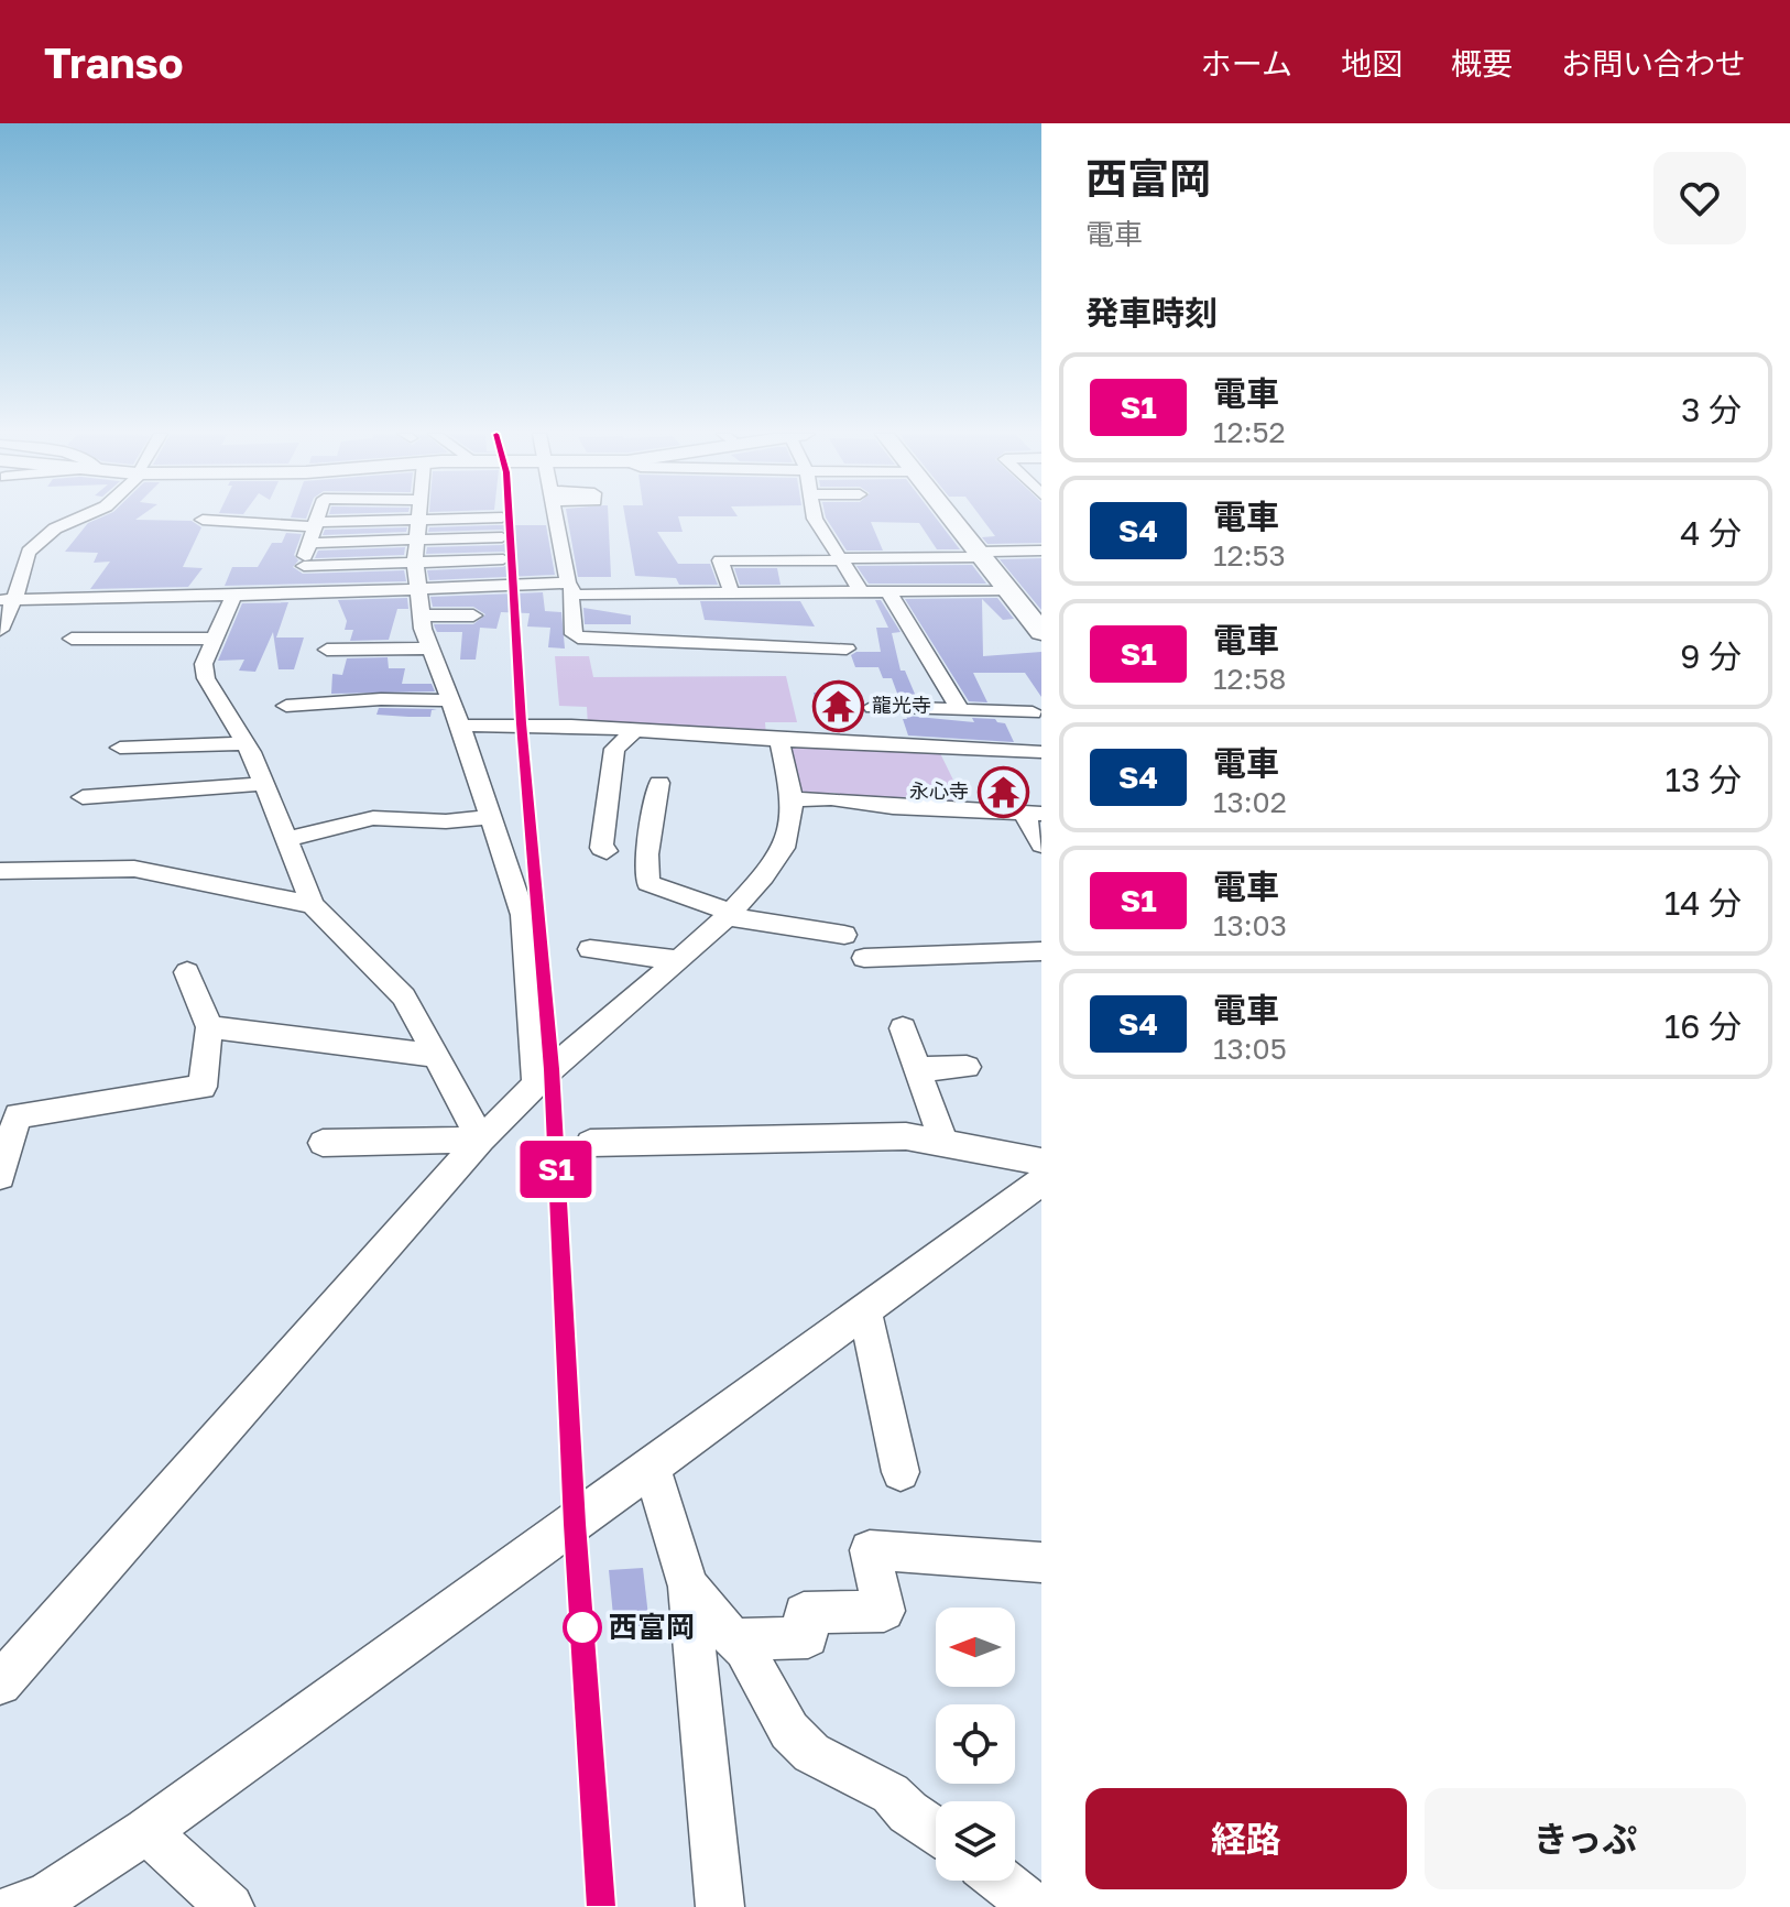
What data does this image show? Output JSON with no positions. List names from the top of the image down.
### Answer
{
  "places": {
    "temple": ["龍光寺", "永心寺"],
    "other": ["西富岡"]
  },
  "north": "left",
  "page": {
    "header": "Transo",
    "nav": [
      "ホーム",
      "地図",
      "概要",
      "お問い合わせ"
    ],
    "on_map": "S1",
    "heading": [
      ["西富岡", "電車"],
      "発車時刻"
    ],
    "list": [
      {
        "mark": "S1",
        "name": "電車",
        "note": "12:52",
        "value": "3 分"
      },
      {
        "mark": "S4",
        "name": "電車",
        "note": "12:53",
        "value": "4 分"
      },
      {
        "mark": "S1",
        "name": "電車",
        "note": "12:58",
        "value": "9 分"
      },
      {
        "mark": "S4",
        "name": "電車",
        "note": "13:02",
        "value": "13 分"
      },
      {
        "mark": "S1",
        "name": "電車",
        "note": "13:03",
        "value": "14 分"
      },
      {
        "mark": "S4",
        "name": "電車",
        "note": "13:05",
        "value": "16 分"
      }
    ],
    "buttons": ["経路", "きっぷ"]
  }
}
